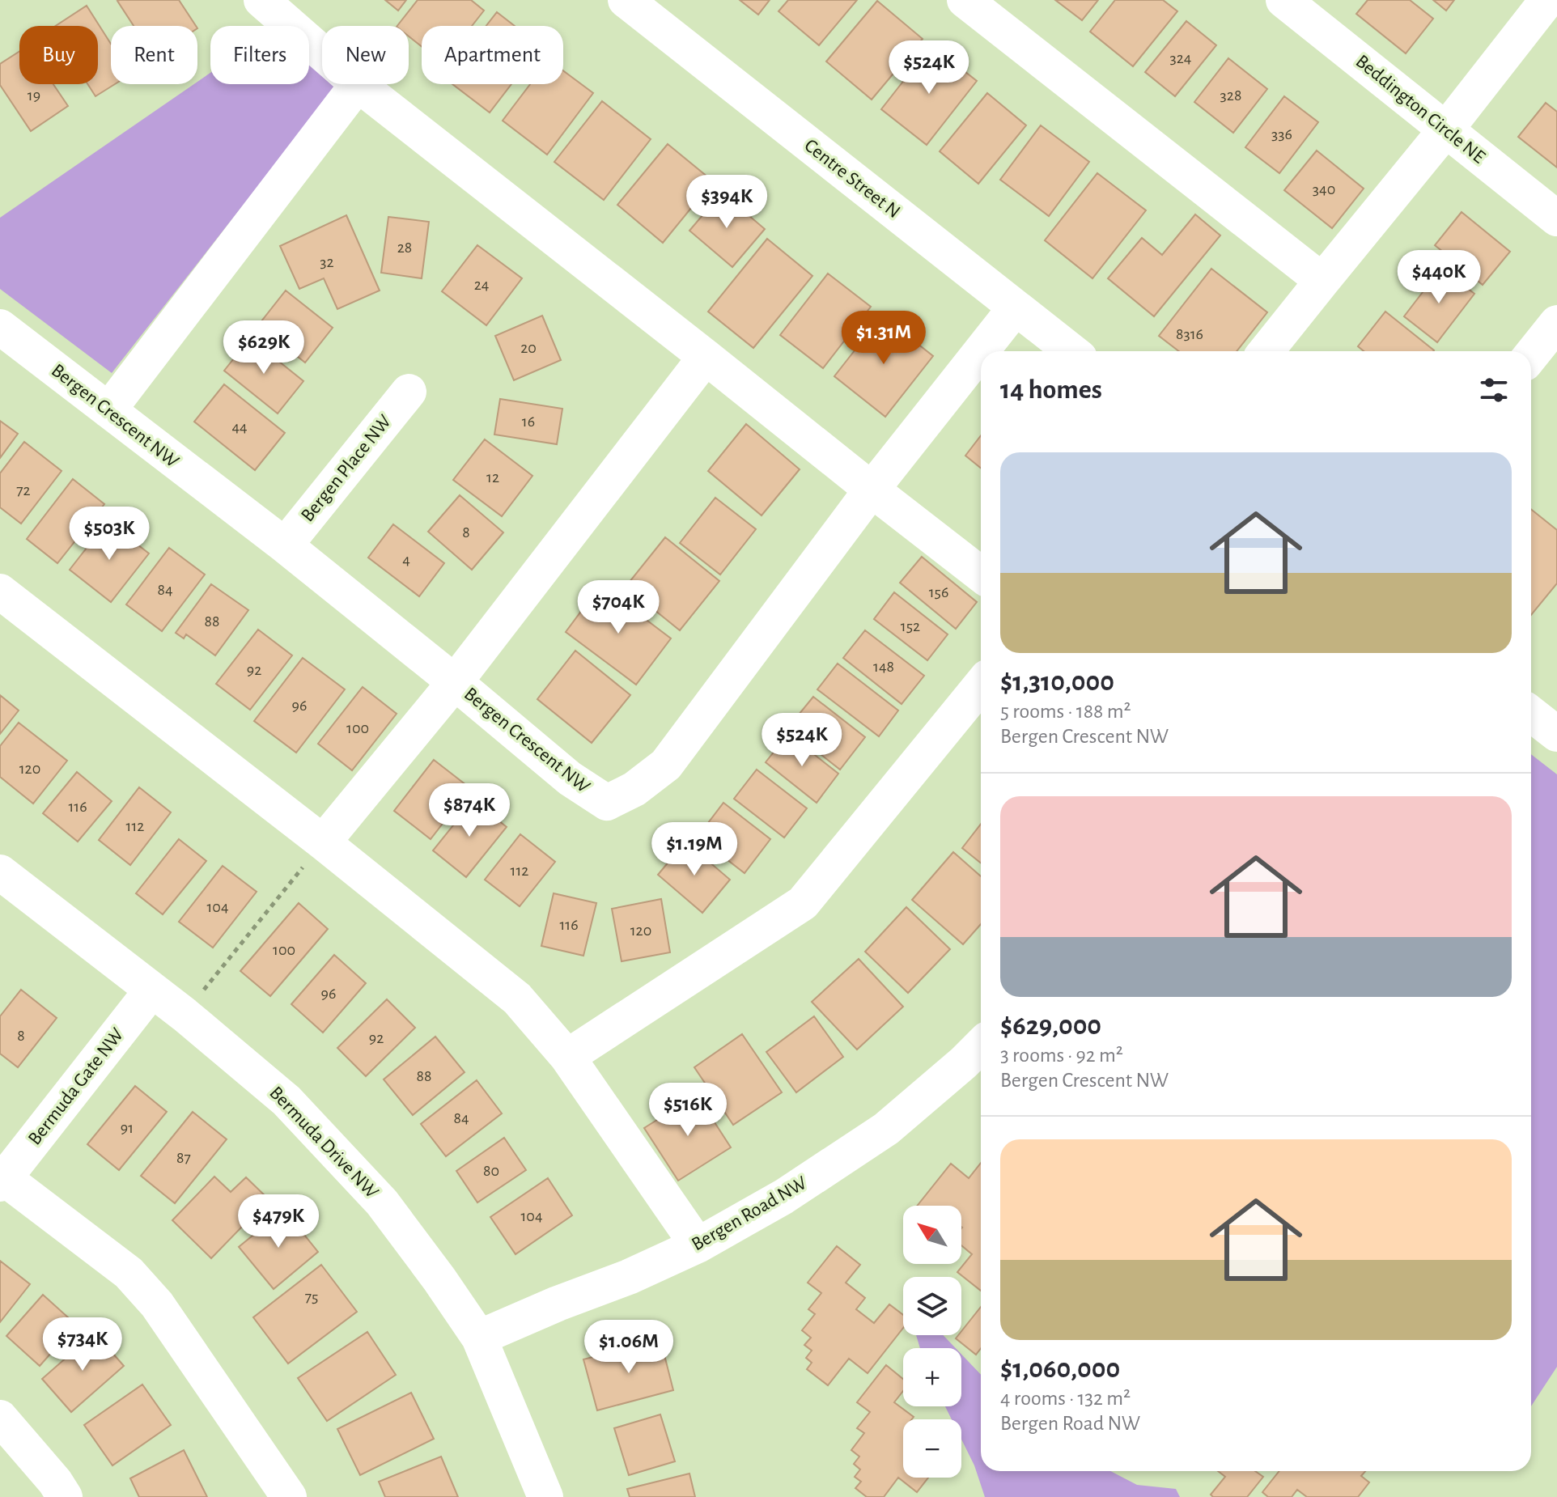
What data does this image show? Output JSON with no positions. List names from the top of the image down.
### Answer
{
  "streets": {
    "street": [
      "Beddington Circle NE",
      "Centre Street N",
      "Bergen Crescent NW",
      "Bergen Place NW",
      "Bermuda Gate NW",
      "Bermuda Drive NW",
      "Bergen Road NW"
    ]
  },
  "crossings": [
    ["Centre Street N", "Bergen Crescent NW"],
    ["Bergen Crescent NW", "Bergen Place NW"],
    ["Bermuda Gate NW", "Bermuda Drive NW"],
    ["Bermuda Drive NW", "Bergen Road NW"]
  ],
  "house_numbers": [
    "324",
    "19",
    "328",
    "336",
    "340",
    "28",
    "32",
    "24",
    "8316",
    "20",
    "16",
    "44",
    "12",
    "72",
    "8",
    "4",
    "84",
    "156",
    "88",
    "152",
    "148",
    "92",
    "96",
    "100",
    "120",
    "116",
    "112",
    "112",
    "104",
    "116",
    "120",
    "100",
    "96",
    "8",
    "92",
    "88",
    "84",
    "91",
    "87",
    "80",
    "104",
    "75"
  ],
  "north": "top left",
  "page": {
    "chip": [
      "Buy",
      "Rent",
      "Filters",
      "New",
      "Apartment"
    ],
    "price": [
      "$524K",
      "$394K",
      "$440K",
      "$1.31M",
      "$629K",
      "$503K",
      "$704K",
      "$524K",
      "$874K",
      "$1.19M",
      "$516K",
      "$479K",
      "$734K",
      "$1.06M"
    ],
    "heading": "14 homes",
    "list": [
      {
        "name": "$1,310,000",
        "note": "5 rooms · 188 m² · Bergen Crescent NW"
      },
      {
        "name": "$629,000",
        "note": "3 rooms · 92 m² · Bergen Crescent NW"
      },
      {
        "name": "$1,060,000",
        "note": "4 rooms · 132 m² · Bergen Road NW"
      }
    ],
    "map_buttons": ["+", "−"]
  }
}
